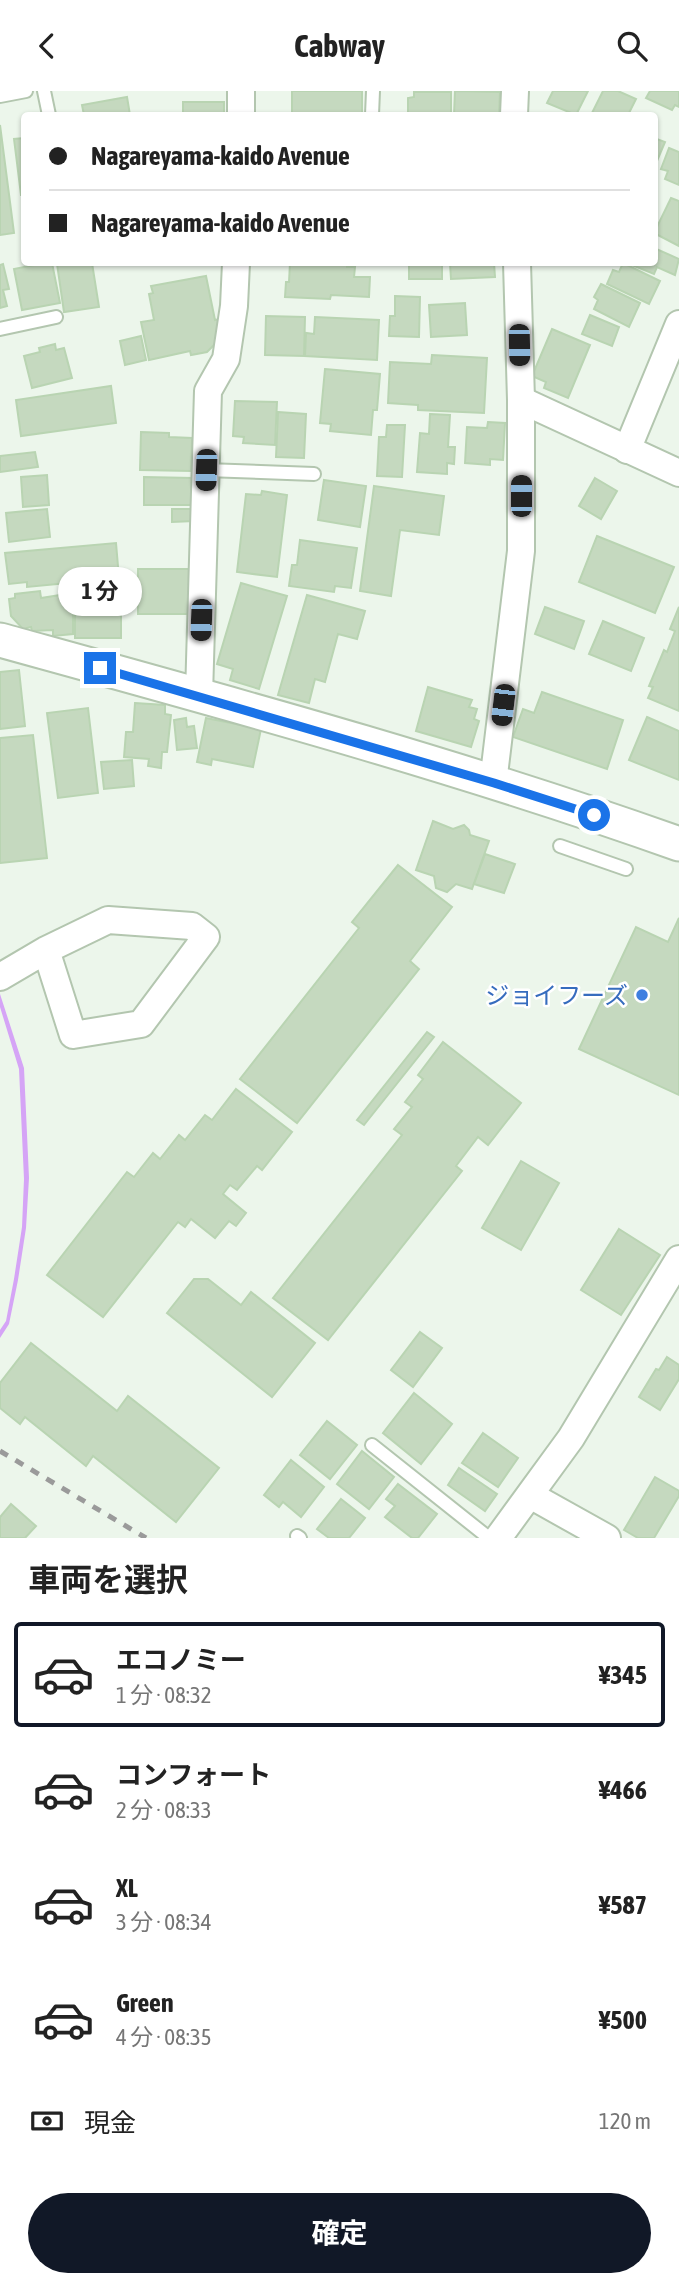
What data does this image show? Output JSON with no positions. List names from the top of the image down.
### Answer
{
  "places": ["ジョイフーズ"],
  "page": {
    "header": "Cabway",
    "banner": ["Nagareyama-kaido Avenue", "Nagareyama-kaido Avenue"],
    "bubble": "1 分",
    "heading": "車両を選択",
    "list": [
      {
        "name": "エコノミー",
        "note": "1 分 · 08:32",
        "value": "¥345"
      },
      {
        "name": "コンフォート",
        "note": "2 分 · 08:33",
        "value": "¥466"
      },
      {
        "name": "XL",
        "note": "3 分 · 08:34",
        "value": "¥587"
      },
      {
        "name": "Green",
        "note": "4 分 · 08:35",
        "value": "¥500"
      }
    ],
    "pay": ["現金", "120 m"],
    "buttons": "確定"
  }
}
